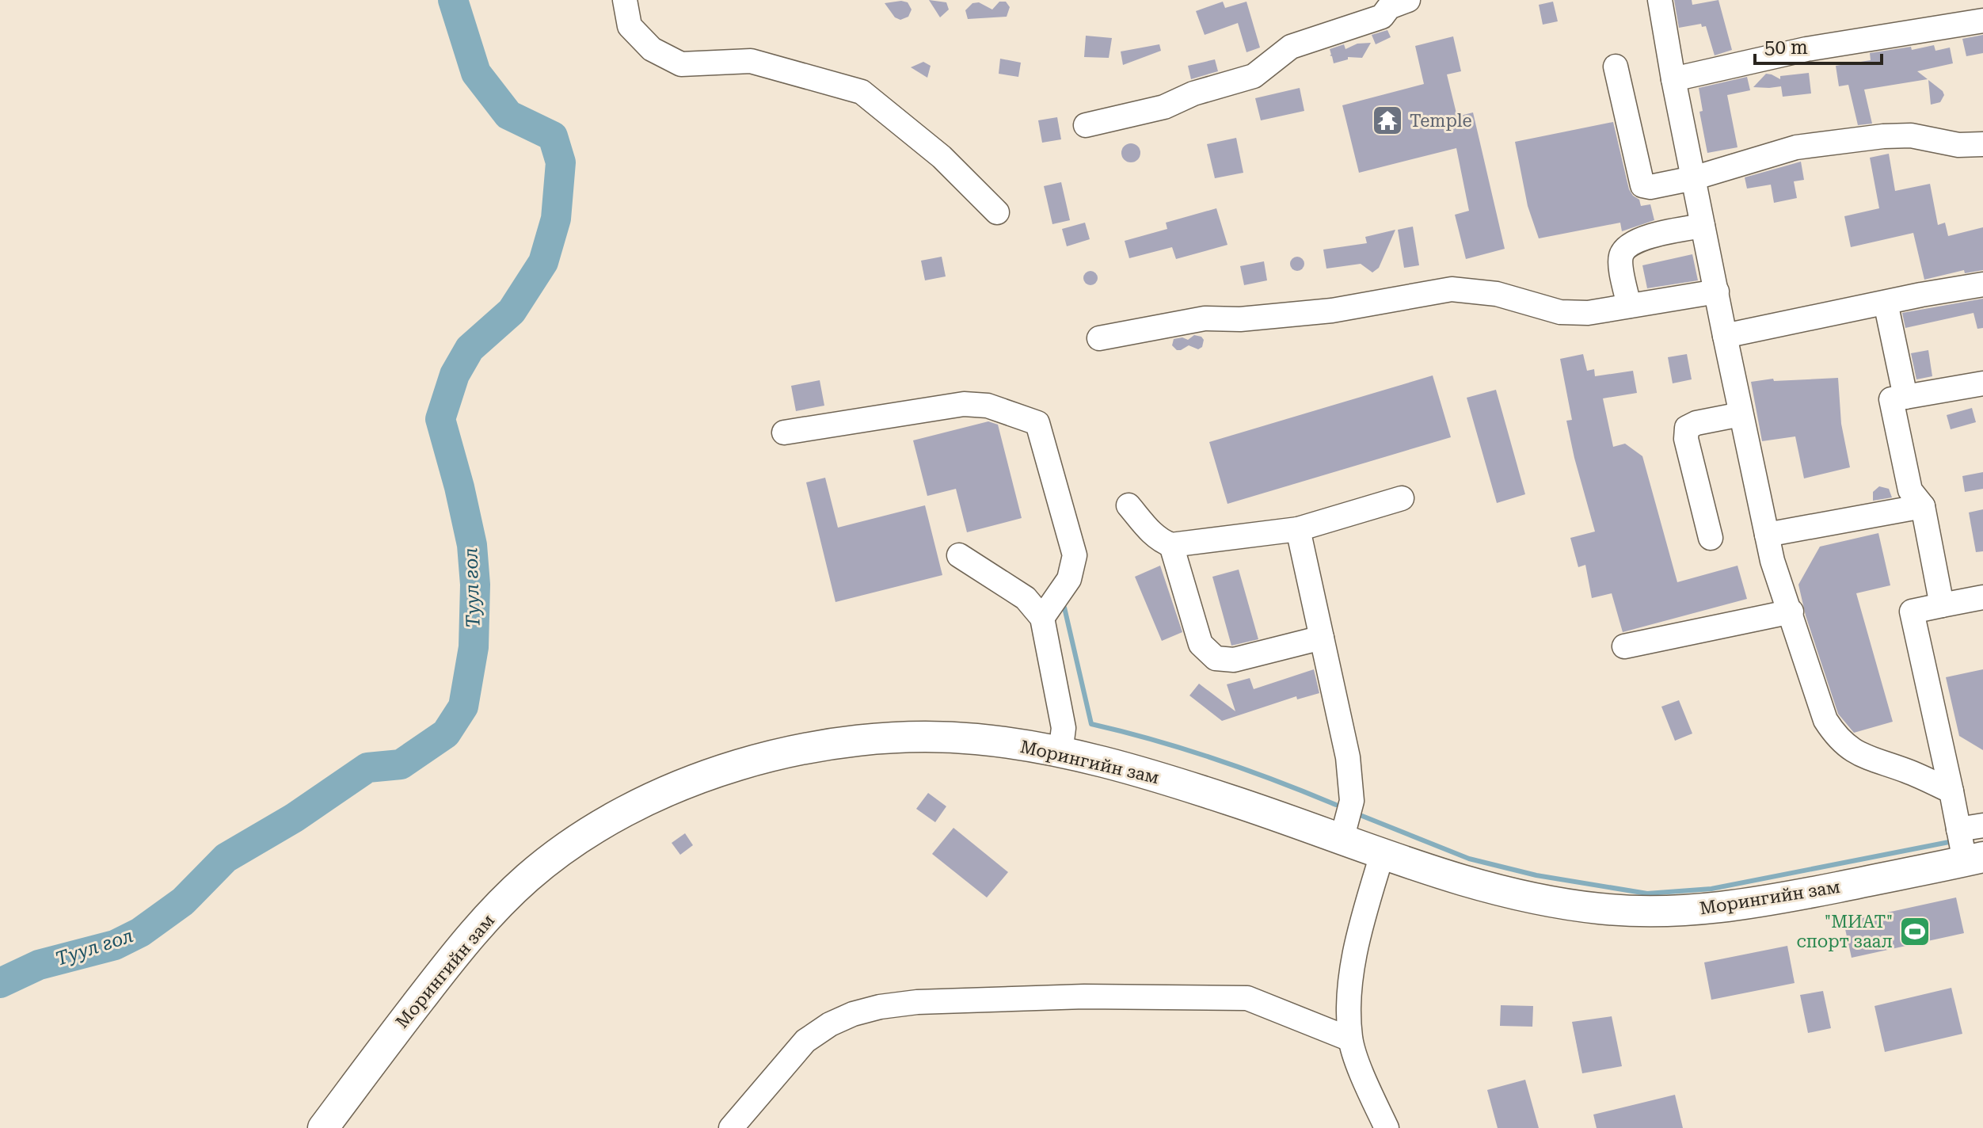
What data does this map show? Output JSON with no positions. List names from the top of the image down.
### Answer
{
  "streets": {
    "main road": ["Морингийн зам"]
  },
  "water": ["Туул гол"],
  "places": {
    "temple": ["Temple"],
    "sports": ["\"МИАТ\" спорт заал"]
  },
  "scale_bar": "50 m"
}
